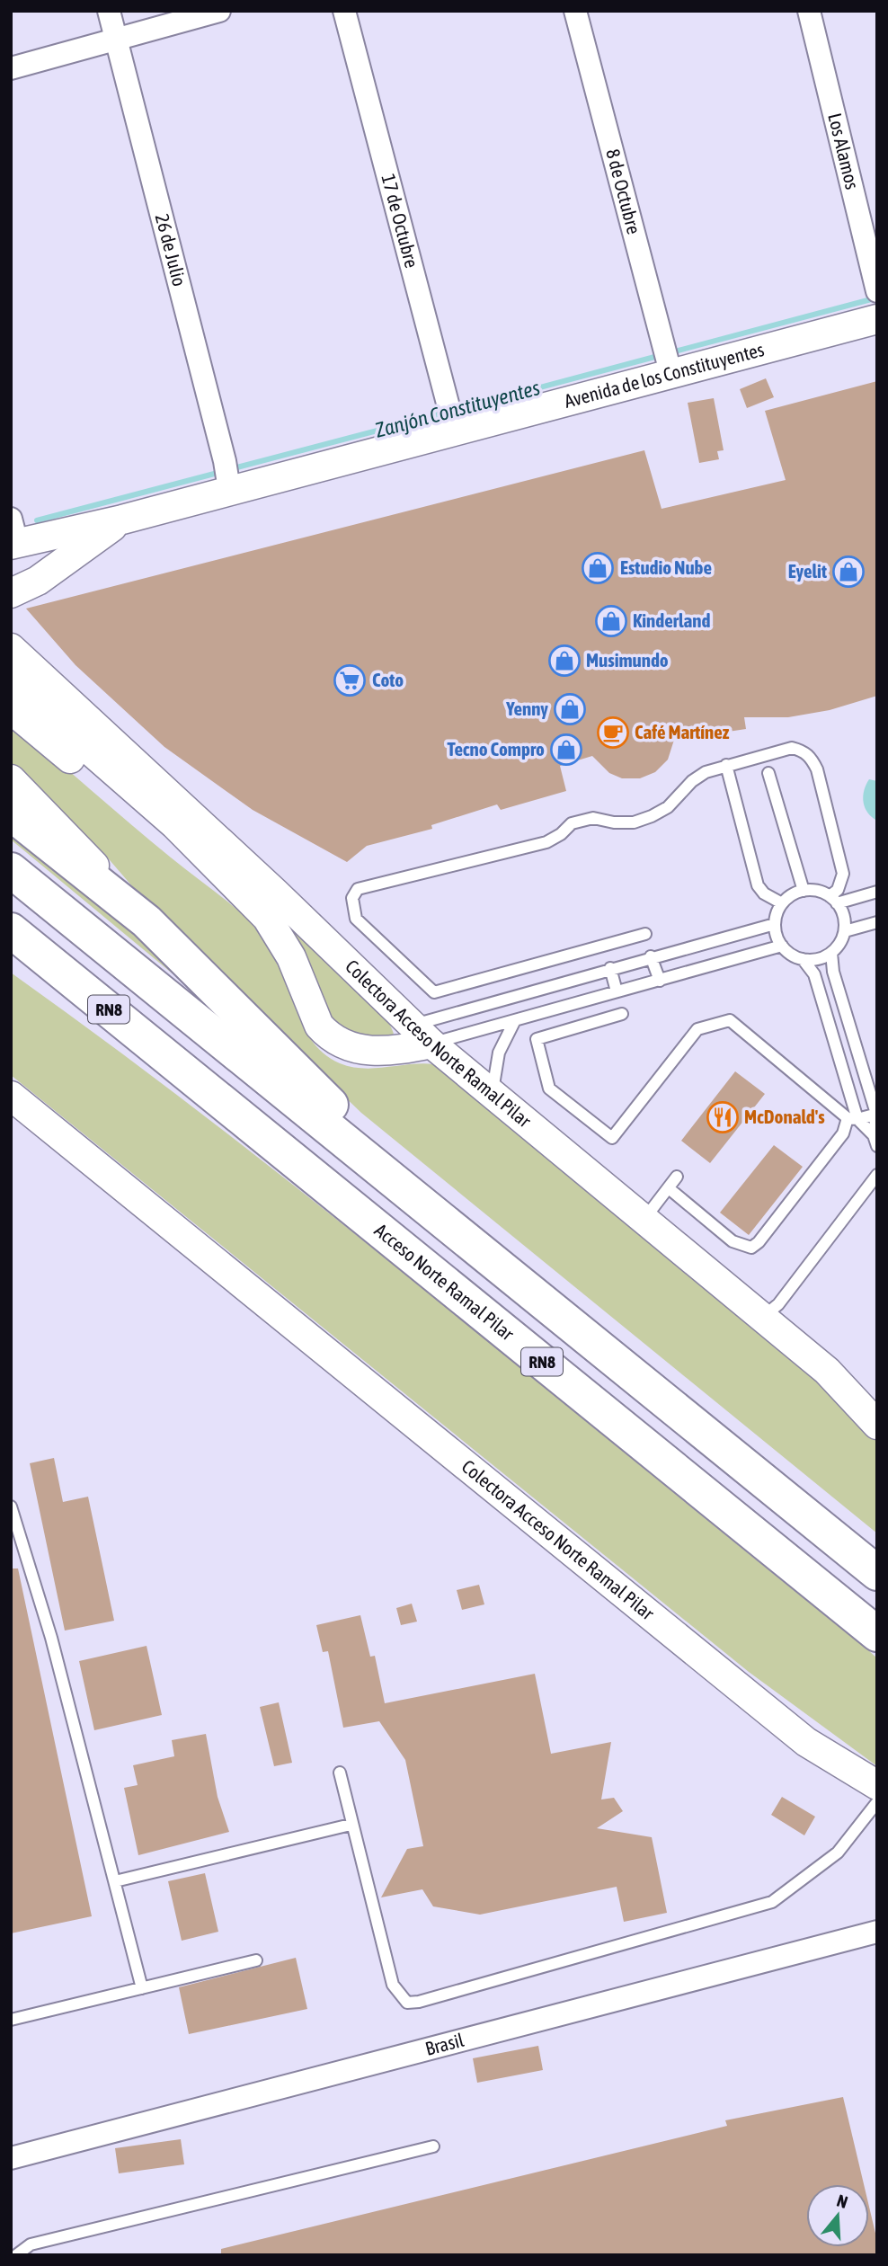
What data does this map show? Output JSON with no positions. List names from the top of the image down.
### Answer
{
  "streets": {
    "highway": ["RN8", "Acceso Norte Ramal Pilar"],
    "street": [
      "Los Alamos",
      "8 de Octubre",
      "17 de Octubre",
      "26 de Julio",
      "Avenida de los Constituyentes",
      "Colectora Acceso Norte Ramal Pilar",
      "Brasil"
    ]
  },
  "crossings": [
    ["8 de Octubre", "Avenida de los Constituyentes"],
    ["17 de Octubre", "Avenida de los Constituyentes"],
    ["26 de Julio", "Avenida de los Constituyentes"]
  ],
  "water": ["Zanjón Constituyentes"],
  "places": {
    "shop": [
      "Estudio Nube",
      "Eyelit",
      "Kinderland",
      "Musimundo",
      "Yenny",
      "Tecno Compro"
    ],
    "supermarket": ["Coto"],
    "cafe": ["Café Martínez"],
    "restaurant": ["McDonald's"]
  },
  "north": "top"
}
